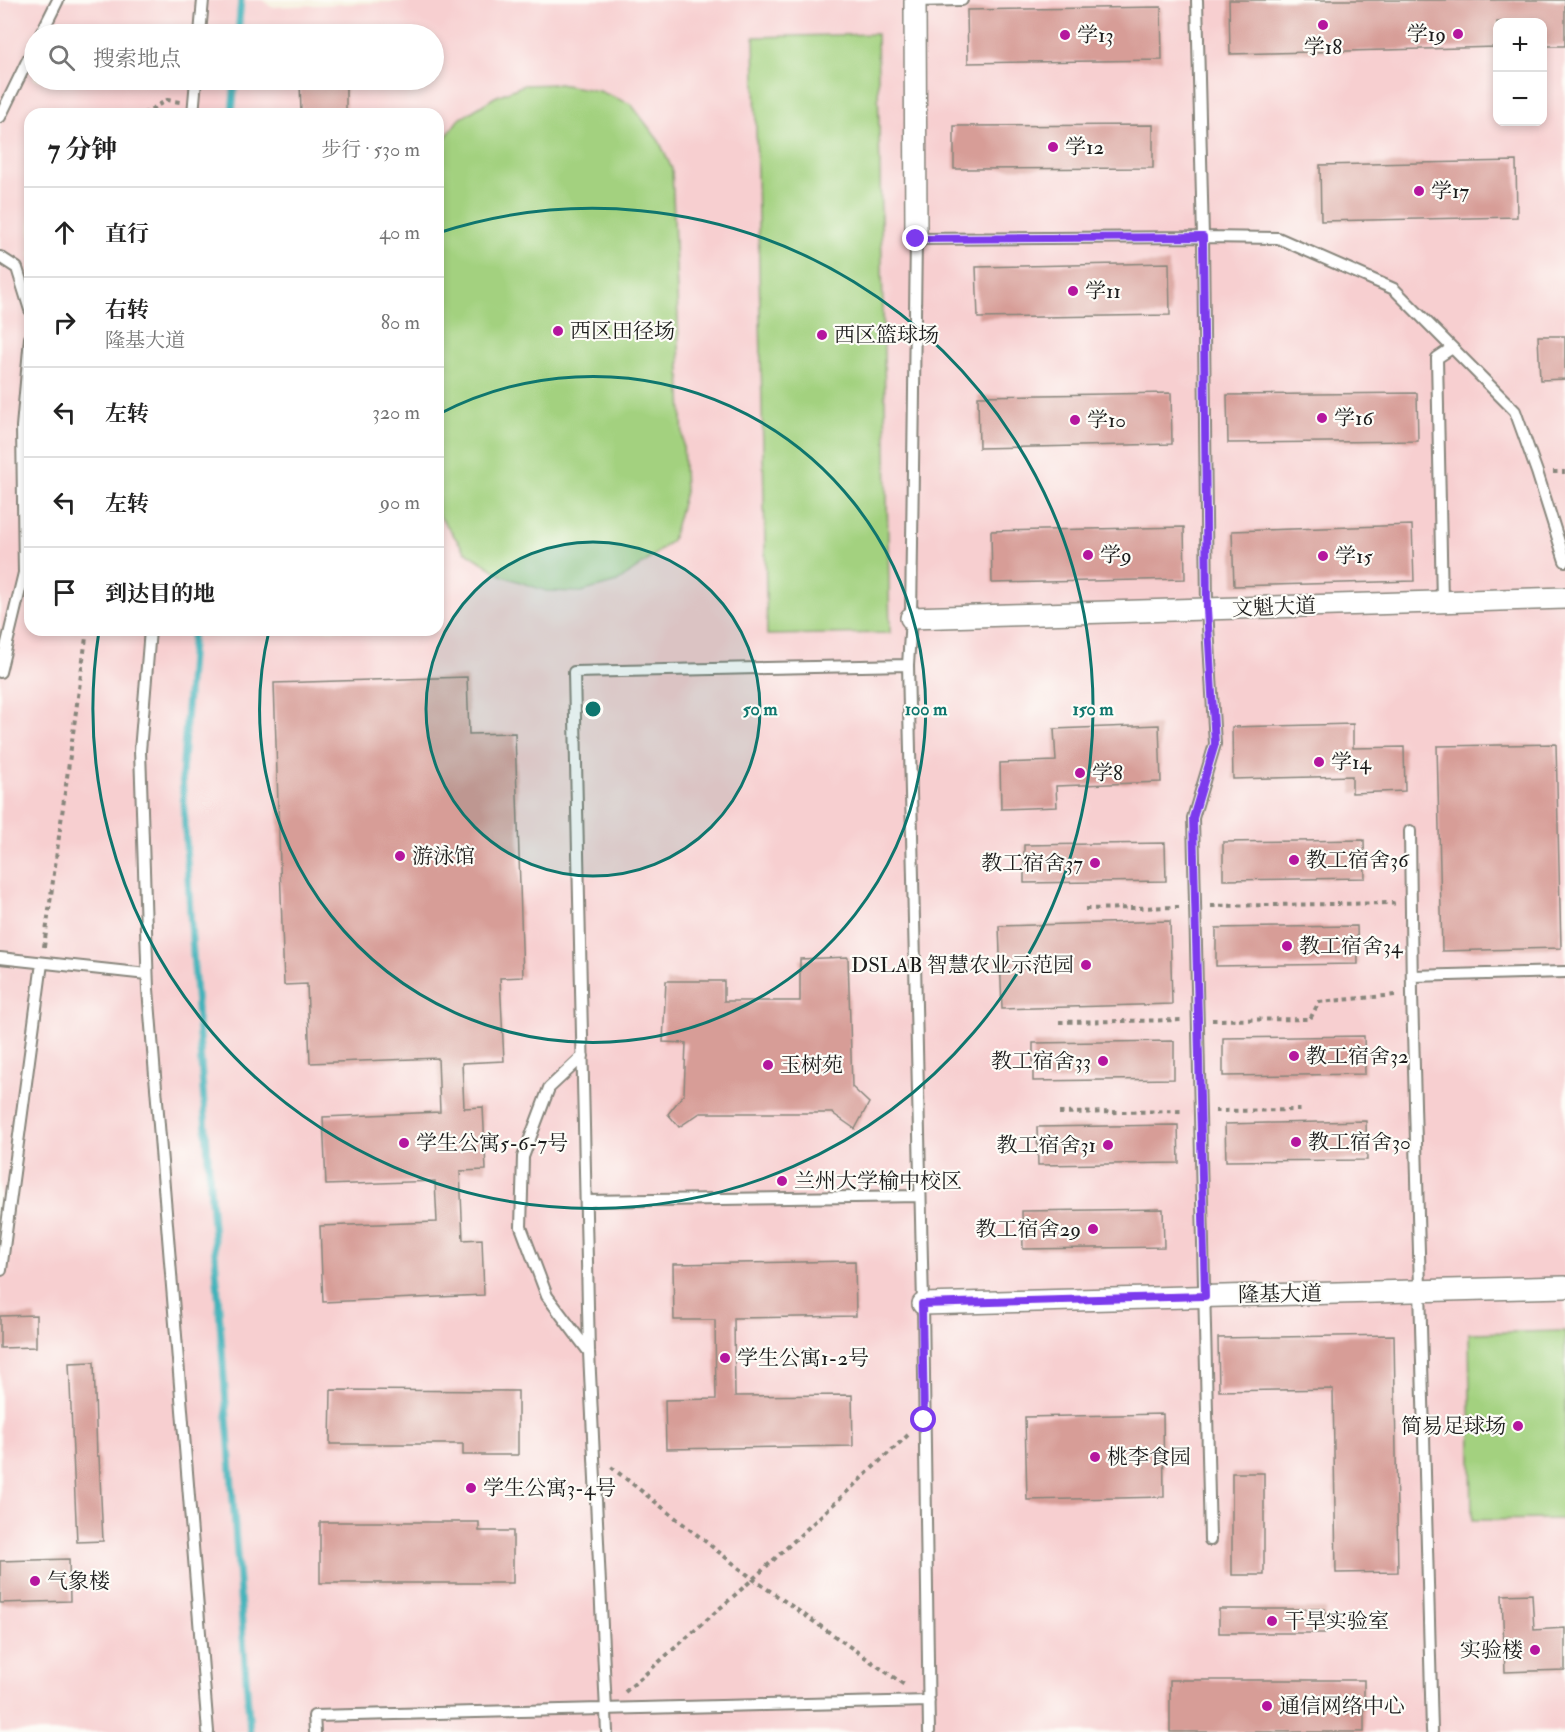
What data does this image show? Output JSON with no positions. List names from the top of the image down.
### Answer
{
  "streets": {
    "street": ["文魁大道", "隆基大道"]
  },
  "places": [
    "学18",
    "学19",
    "学13",
    "学12",
    "学17",
    "学11",
    "西区田径场",
    "西区篮球场",
    "学16",
    "学10",
    "学9",
    "学15",
    "学14",
    "学8",
    "游泳馆",
    "教工宿舍36",
    "教工宿舍37",
    "教工宿舍34",
    "DSLAB 智慧农业示范园",
    "教工宿舍32",
    "教工宿舍33",
    "玉树苑",
    "教工宿舍30",
    "学生公寓5-6-7号",
    "教工宿舍31",
    "兰州大学榆中校区",
    "教工宿舍29",
    "学生公寓1-2号",
    "简易足球场",
    "桃李食园",
    "学生公寓3-4号",
    "气象楼",
    "干旱实验室",
    "实验楼",
    "通信网络中心"
  ],
  "page": {
    "map_buttons": ["+", "−"],
    "search": "搜索地点",
    "heading": ["7 分钟", "步行 · 530 m"],
    "list": [
      ["直行", "40 m"],
      ["右转", "隆基大道", "80 m"],
      ["左转", "320 m"],
      ["左转", "90 m"],
      "到达目的地"
    ]
  },
  "rings": ["50 m", "100 m", "150 m"]
}
